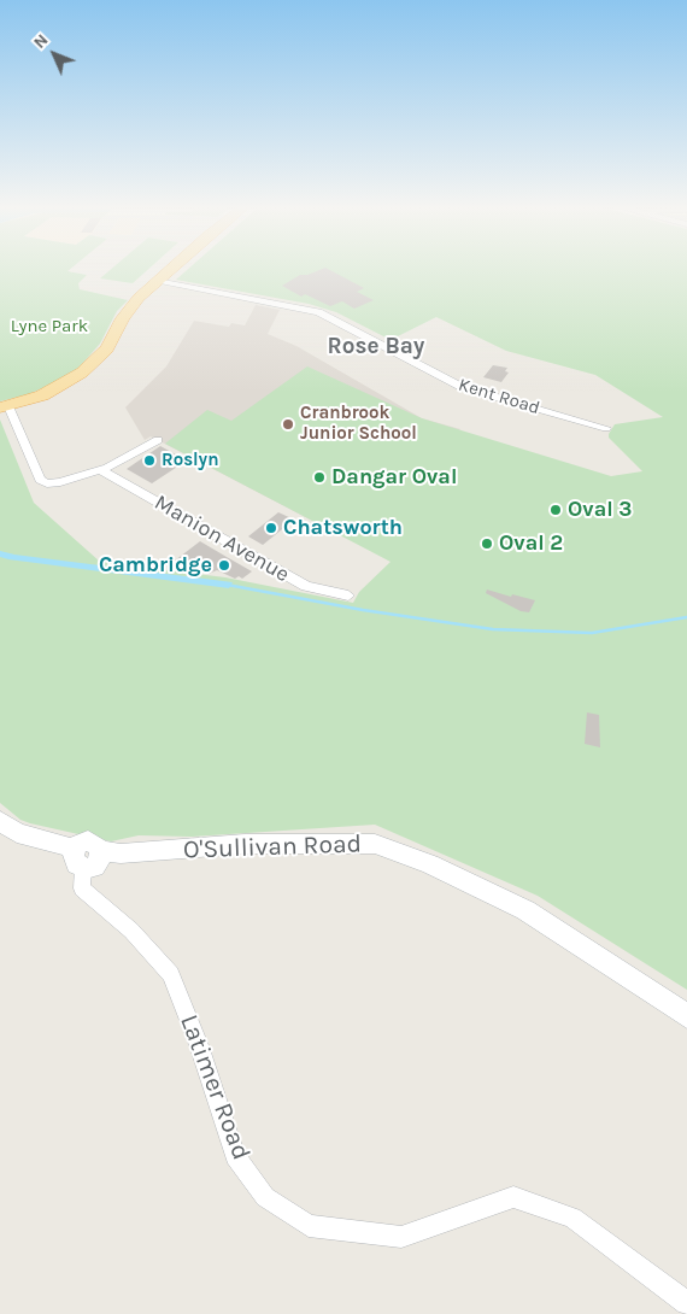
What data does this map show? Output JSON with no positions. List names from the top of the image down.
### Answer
{
  "streets": {
    "main road": ["O'Sullivan Road"],
    "street": ["Kent Road", "Manion Avenue", "Latimer Road"]
  },
  "crossings": [
    ["O'Sullivan Road", "Latimer Road"]
  ],
  "districts": ["Rose Bay"],
  "parks": ["Lyne Park"],
  "places": [
    "Cranbrook Junior School",
    "Roslyn",
    "Dangar Oval",
    "Oval 3",
    "Chatsworth",
    "Oval 2",
    "Cambridge"
  ],
  "north": "top left"
}
